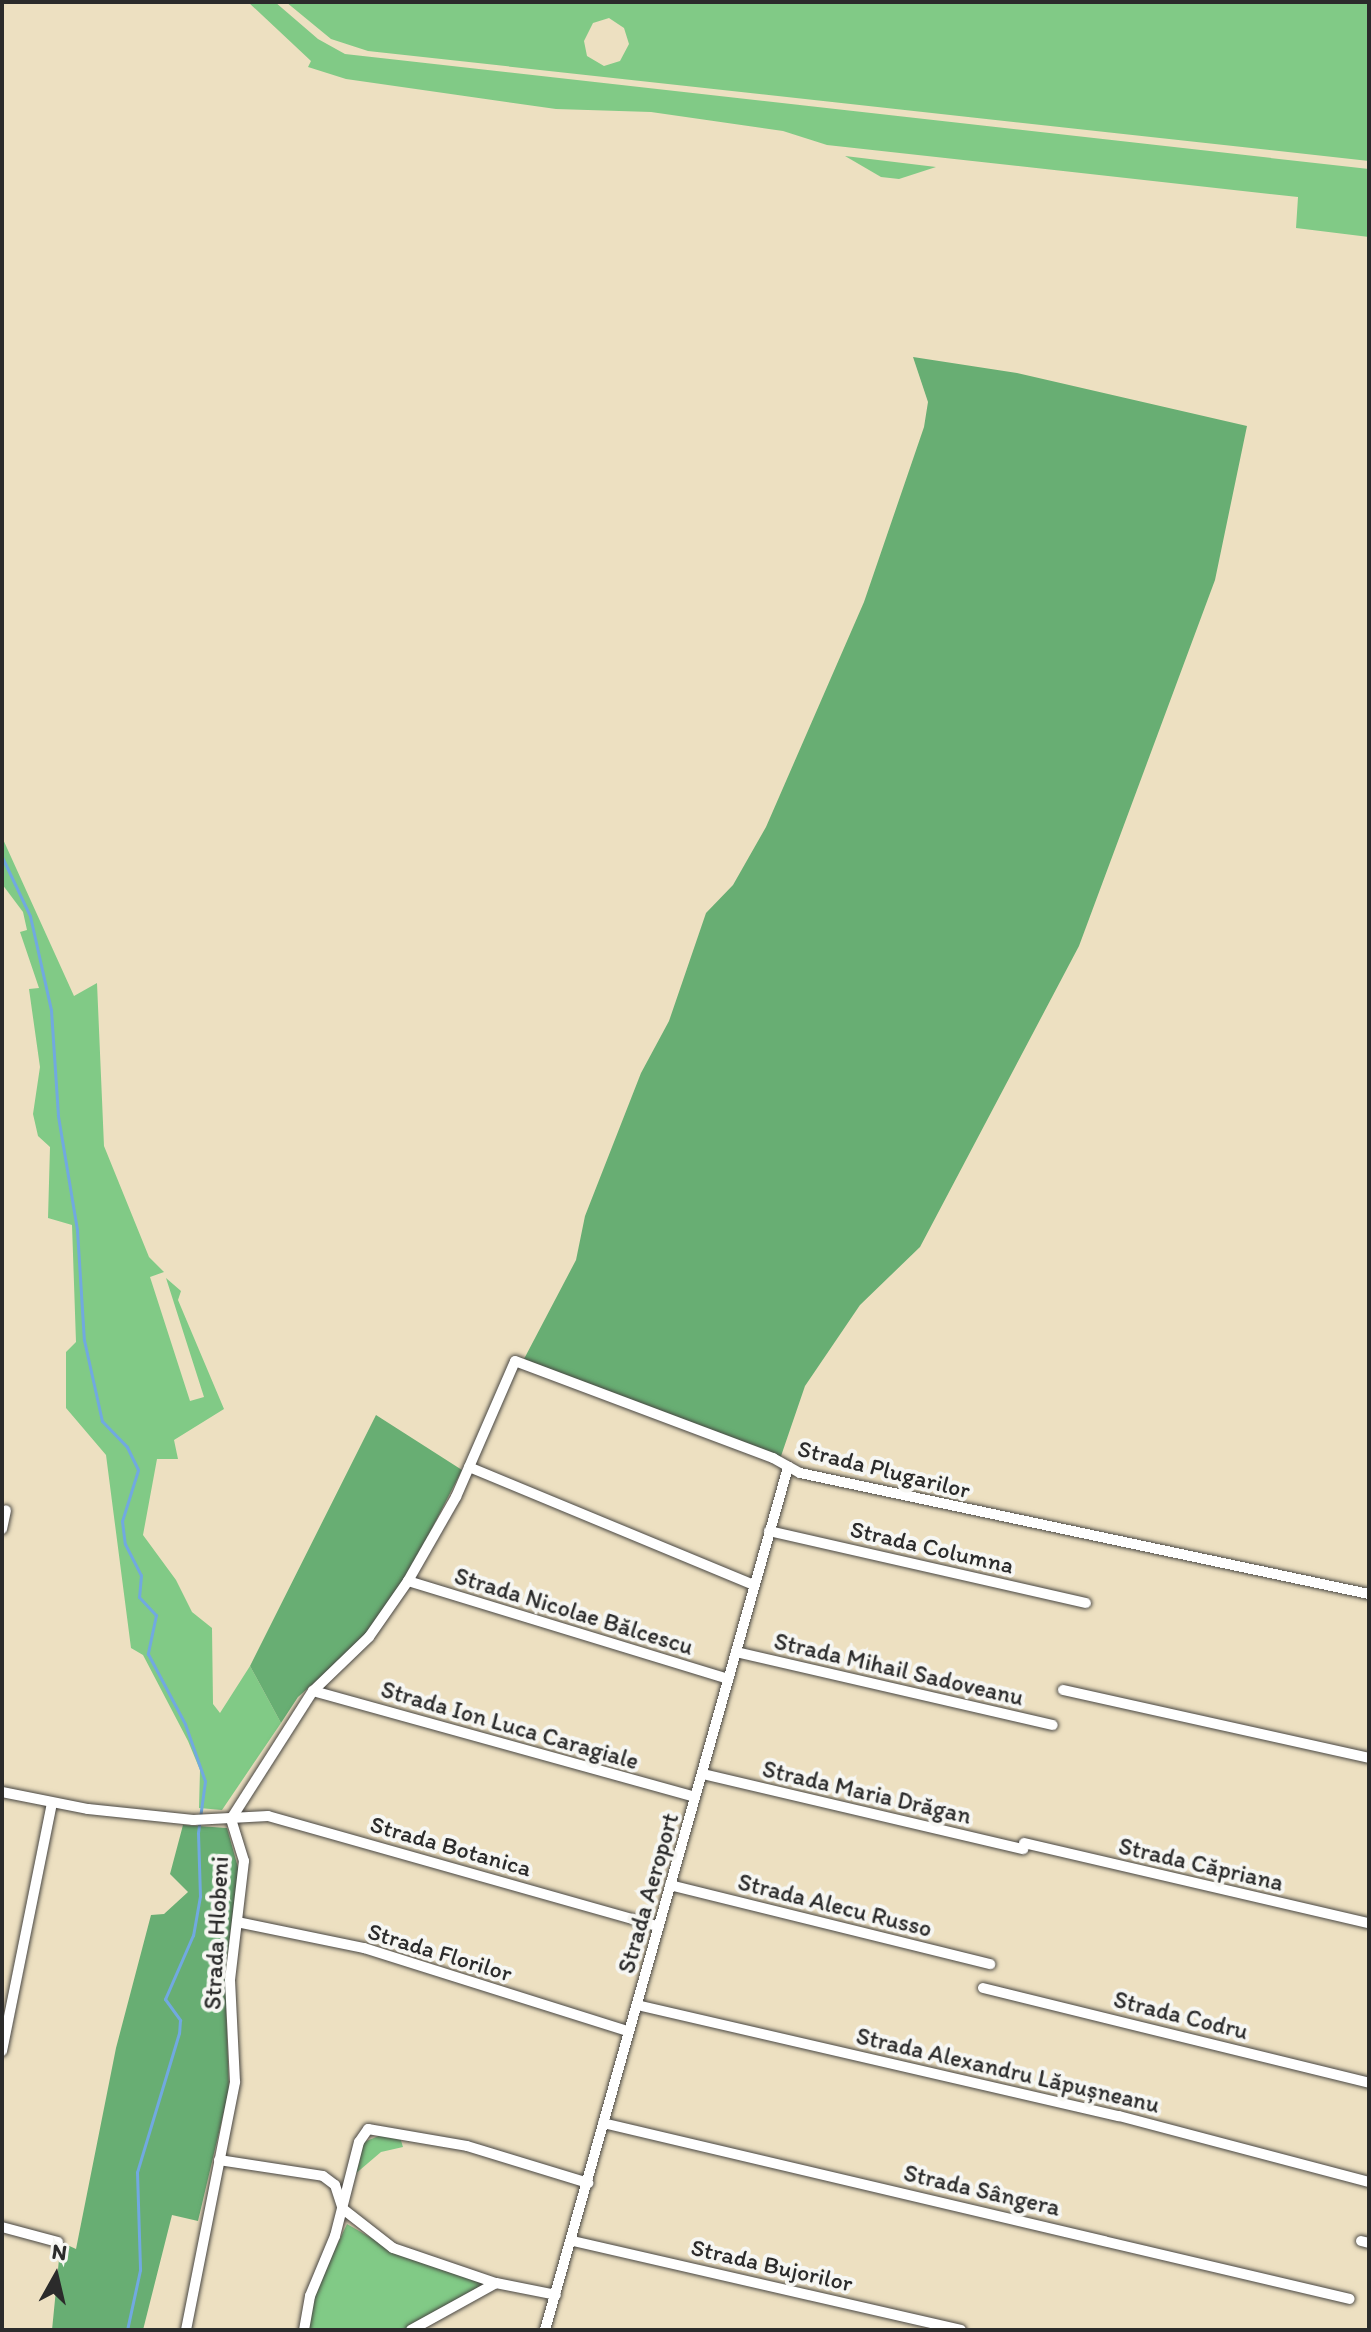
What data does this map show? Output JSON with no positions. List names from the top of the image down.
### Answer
{
  "streets": {
    "street": [
      "Strada Plugarilor",
      "Strada Columna",
      "Strada Nicolae Bălcescu",
      "Strada Mihail Sadoveanu",
      "Strada Ion Luca Caragiale",
      "Strada Maria Drăgan",
      "Strada Botanica",
      "Strada Căpriana",
      "Strada Aeroport",
      "Strada Alecu Russo",
      "Strada Hlobeni",
      "Strada Florilor",
      "Strada Codru",
      "Strada Alexandru Lăpușneanu",
      "Strada Sângera",
      "Strada Bujorilor"
    ]
  },
  "crossings": [
    ["Strada Plugarilor", "Strada Aeroport"],
    ["Strada Columna", "Strada Aeroport"],
    ["Strada Nicolae Bălcescu", "Strada Aeroport"],
    ["Strada Mihail Sadoveanu", "Strada Aeroport"],
    ["Strada Ion Luca Caragiale", "Strada Aeroport"],
    ["Strada Maria Drăgan", "Strada Căpriana"],
    ["Strada Maria Drăgan", "Strada Aeroport"],
    ["Strada Botanica", "Strada Aeroport"],
    ["Strada Botanica", "Strada Hlobeni"],
    ["Strada Aeroport", "Strada Alecu Russo"],
    ["Strada Aeroport", "Strada Florilor"],
    ["Strada Aeroport", "Strada Alexandru Lăpușneanu"],
    ["Strada Aeroport", "Strada Sângera"],
    ["Strada Aeroport", "Strada Bujorilor"],
    ["Strada Hlobeni", "Strada Florilor"]
  ],
  "north": "top"
}
